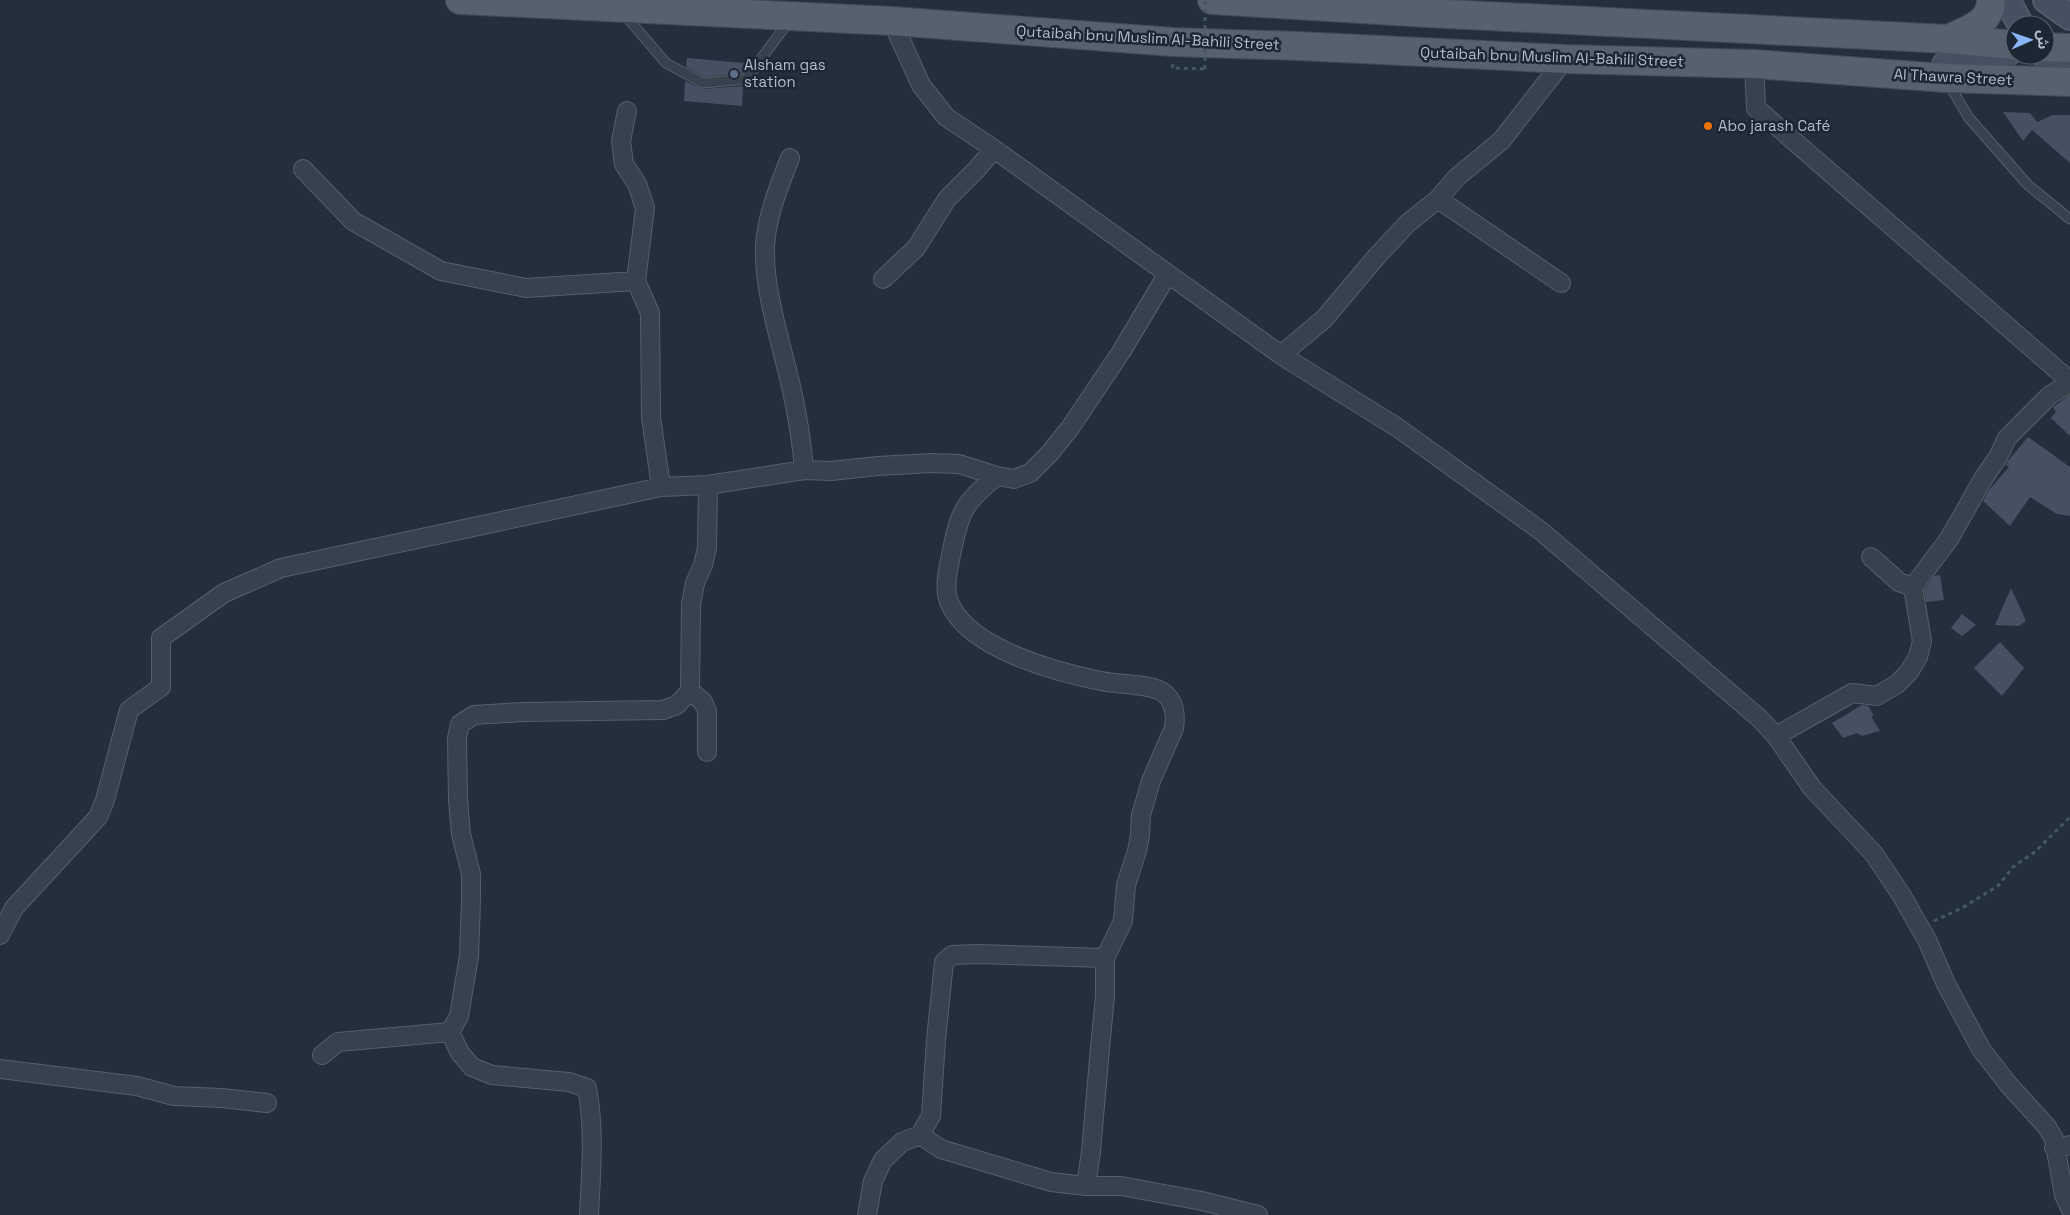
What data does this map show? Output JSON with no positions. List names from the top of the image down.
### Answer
{
  "streets": {
    "main road": ["Qutaibah bnu Muslim Al-Bahili Street", "Al Thawra Street"]
  },
  "crossings": [
    ["Qutaibah bnu Muslim Al-Bahili Street", "Al Thawra Street"]
  ],
  "places": ["Alsham gas station", "Abo jarash Café"],
  "north": "right"
}
